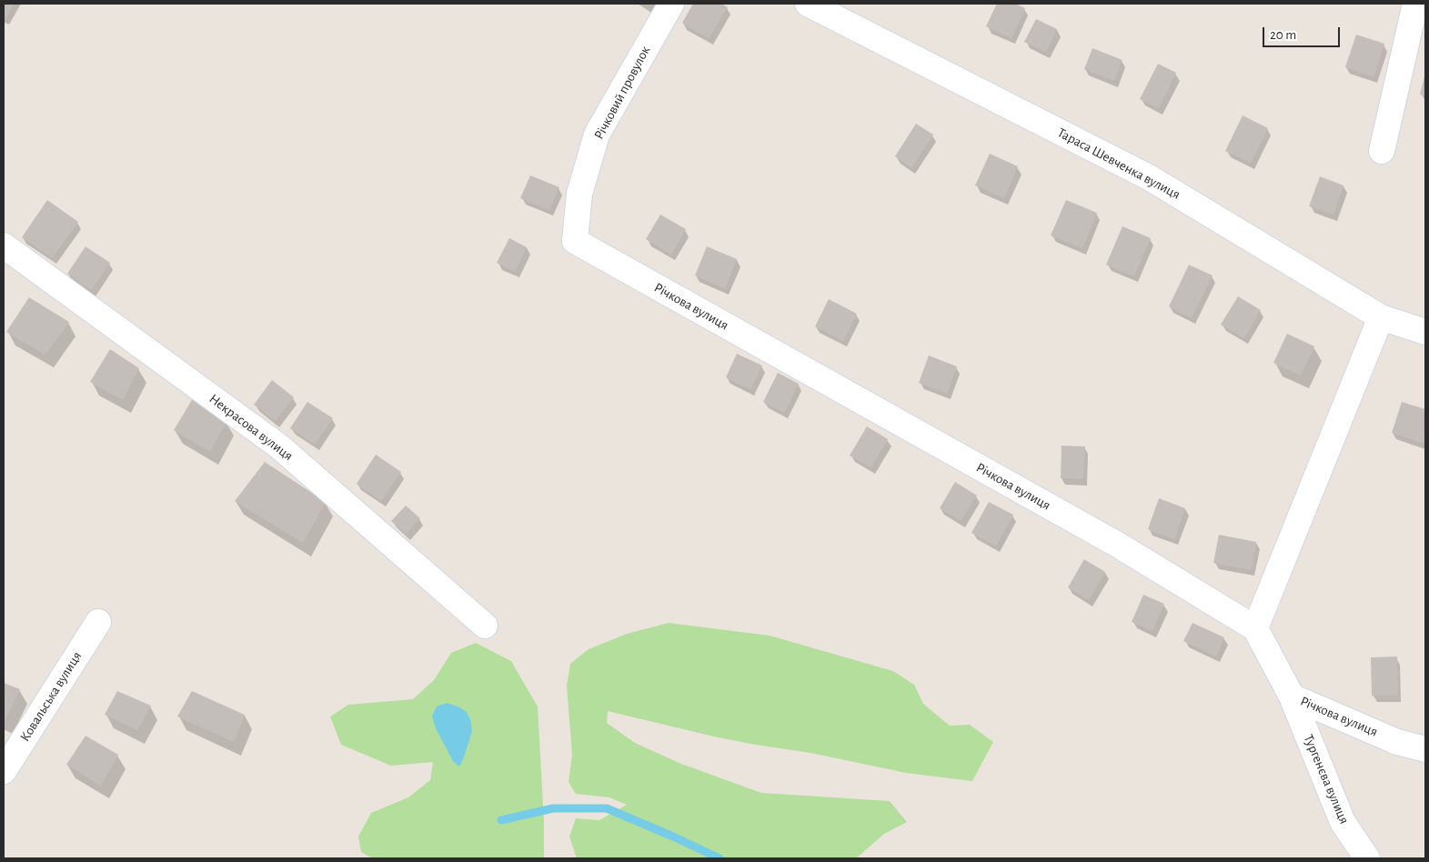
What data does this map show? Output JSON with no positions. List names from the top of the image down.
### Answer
{
  "streets": {
    "street": [
      "Річковий провулок",
      "Тараса Шевченка вулиця",
      "Річкова вулиця",
      "Некрасова вулиця",
      "Ковальська вулиця",
      "Тургенєва вулиця"
    ]
  },
  "crossings": [
    ["Річковий провулок", "Річкова вулиця"],
    ["Річкова вулиця", "Тургенєва вулиця"]
  ],
  "scale_bar": "20 m"
}
